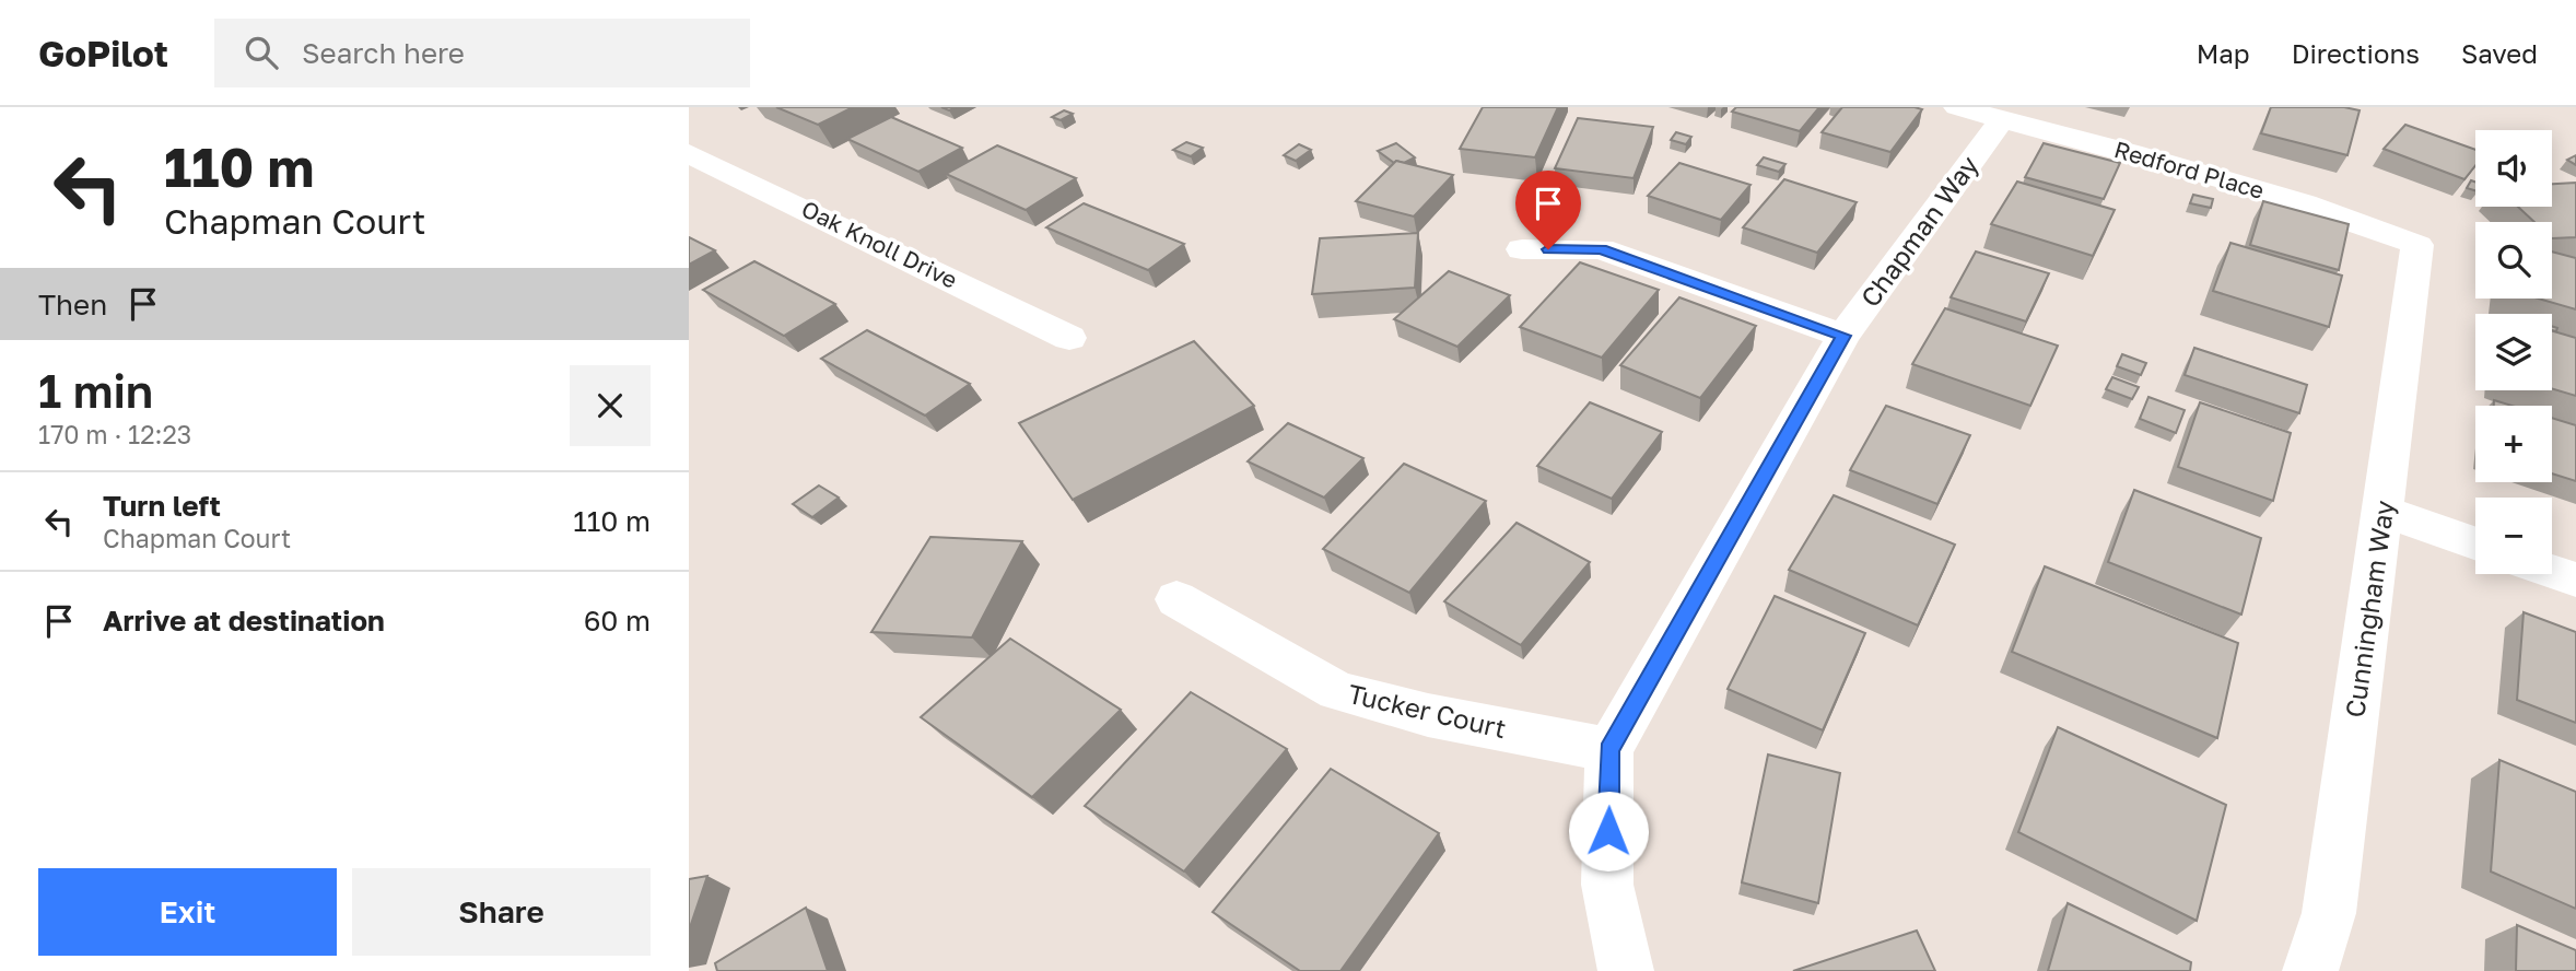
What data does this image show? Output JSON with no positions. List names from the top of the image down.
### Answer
{
  "streets": {
    "street": [
      "Redford Place",
      "Chapman Way",
      "Oak Knoll Drive",
      "Cunningham Way",
      "Tucker Court"
    ]
  },
  "crossings": [
    ["Redford Place", "Chapman Way"],
    ["Redford Place", "Cunningham Way"],
    ["Chapman Way", "Tucker Court"]
  ],
  "page": {
    "header": "GoPilot",
    "search": "Search here",
    "nav": ["Map", "Directions", "Saved"],
    "turn": ["110 m", "Chapman Court"],
    "map_buttons": ["+", "−"],
    "then": "Then",
    "heading": ["1 min", "170 m · 12:23"],
    "list": [
      {
        "name": "Turn left",
        "note": "Chapman Court",
        "value": "110 m"
      },
      {
        "name": "Arrive at destination",
        "value": "60 m"
      }
    ],
    "buttons": ["Exit", "Share"]
  }
}
